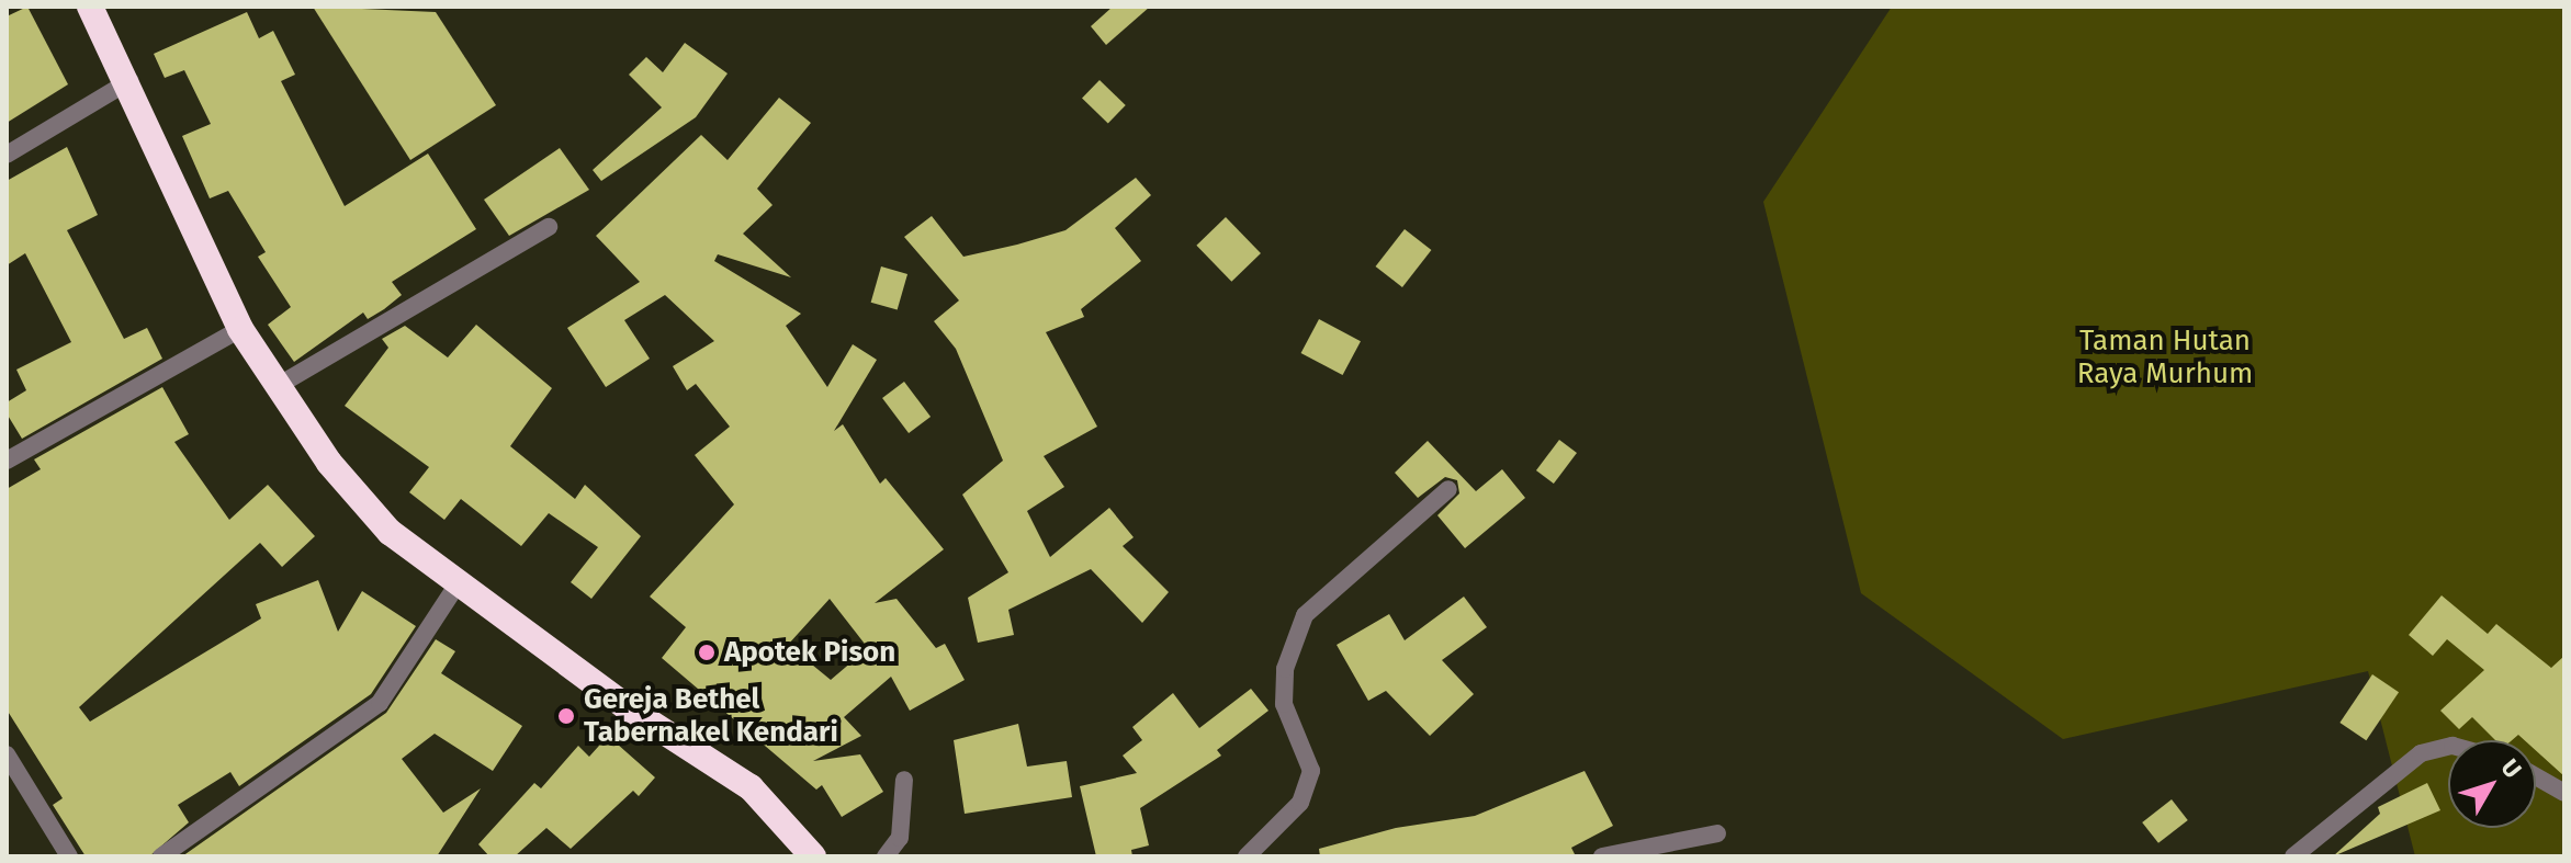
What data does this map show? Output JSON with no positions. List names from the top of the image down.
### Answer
{
  "parks": ["Taman Hutan Raya Murhum"],
  "places": ["Apotek Pison", "Gereja Bethel Tabernakel Kendari"],
  "north": "top right"
}
